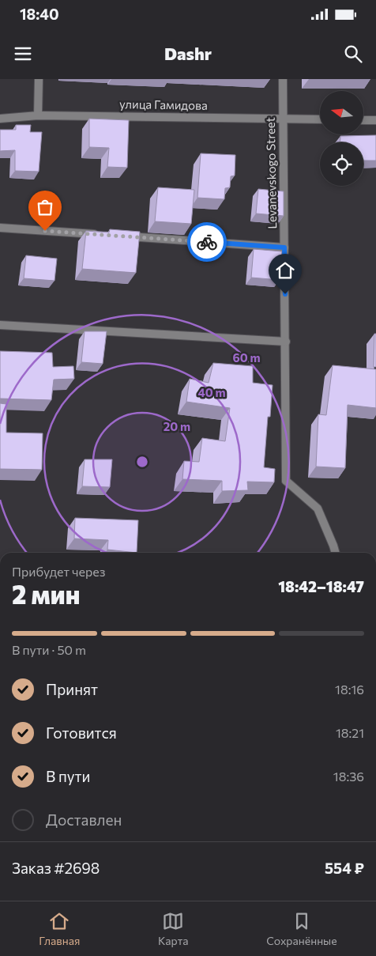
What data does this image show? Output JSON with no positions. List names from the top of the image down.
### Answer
{
  "streets": {
    "street": ["улица Гамидова", "Levanevskogo Street"]
  },
  "crossings": [
    ["улица Гамидова", "Levanevskogo Street"]
  ],
  "north": "left",
  "page": {
    "status": "18:40",
    "header": "Dashr",
    "heading": ["2 мин", "Прибудет через", "18:42–18:47"],
    "panel": ["Заказ #2698", "554 ₽"],
    "bar": "В пути · 50 m",
    "list": [
      ["Принят", "18:16"],
      ["Готовится", "18:21"],
      ["В пути", "18:36"],
      "Доставлен"
    ],
    "tabs": ["Главная", "Карта", "Сохранённые"]
  },
  "rings": ["60 m", "40 m", "20 m"]
}
